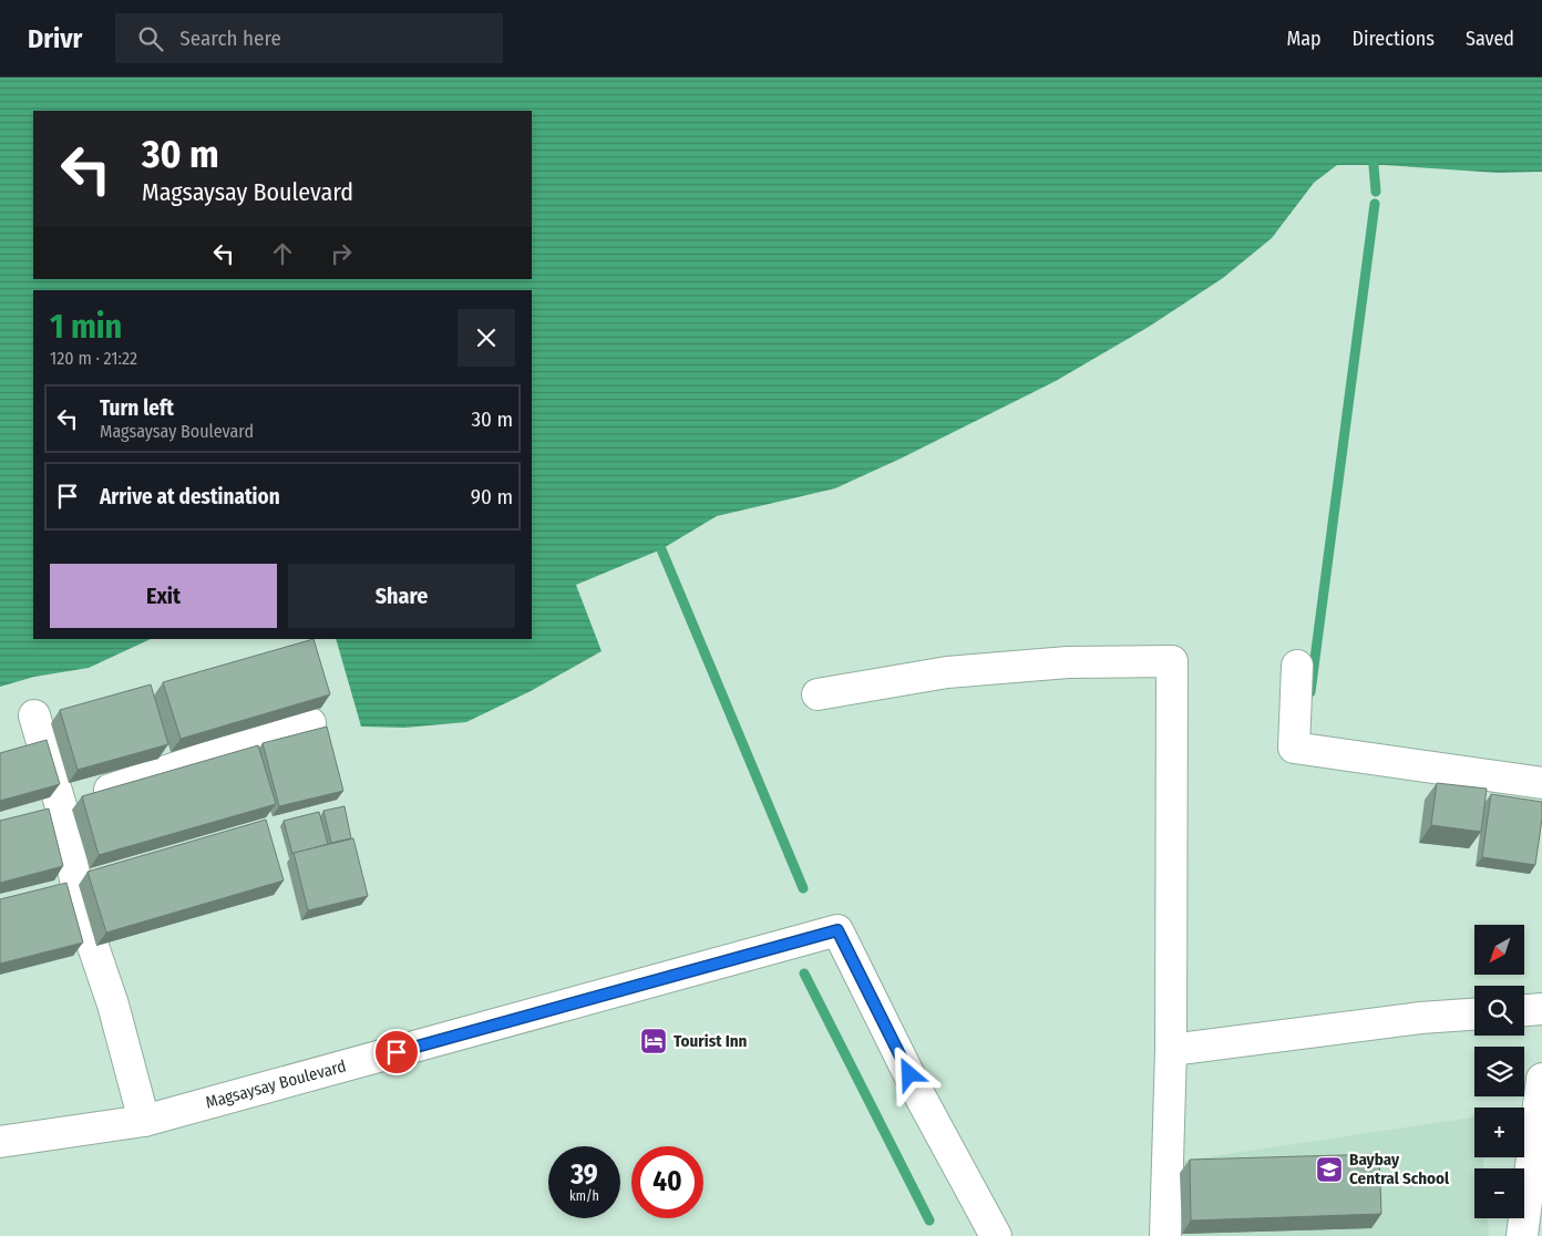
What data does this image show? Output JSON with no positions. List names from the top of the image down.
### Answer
{
  "streets": {
    "street": ["Magsaysay Boulevard"]
  },
  "places": {
    "hotel": ["Tourist Inn"],
    "school or university": ["Baybay Central School"]
  },
  "north": "bottom left",
  "page": {
    "header": "Drivr",
    "search": "Search here",
    "nav": ["Map", "Directions", "Saved"],
    "turn": ["30 m", "Magsaysay Boulevard"],
    "heading": ["1 min", "120 m · 21:22"],
    "list": [
      {
        "name": "Turn left",
        "note": "Magsaysay Boulevard",
        "value": "30 m"
      },
      {
        "name": "Arrive at destination",
        "value": "90 m"
      }
    ],
    "buttons": ["Exit", "Share"],
    "map_buttons": ["+", "−"],
    "speed": "39 km/h",
    "limit": "40"
  }
}
